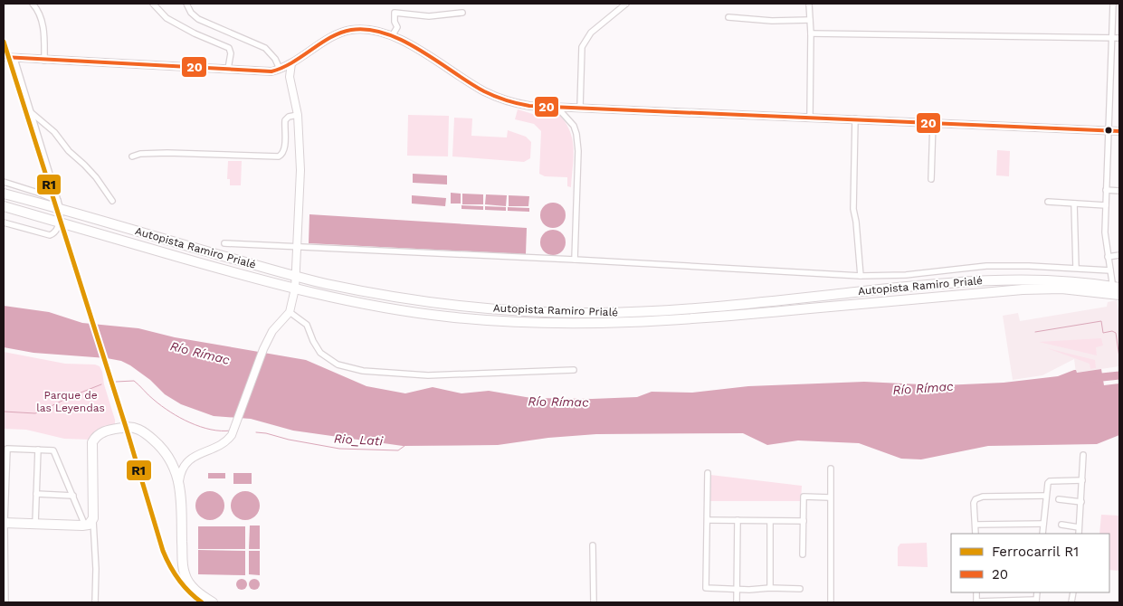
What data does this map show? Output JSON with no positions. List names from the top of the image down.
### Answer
{
  "streets": {
    "highway": ["Autopista Ramiro Prialé"]
  },
  "water": ["Río Rímac", "Rio_Lati"],
  "parks": ["Parque de las Leyendas"],
  "lines": ["transit line 20", "rail line R1"],
  "legend": ["Ferrocarril R1", "20"]
}
